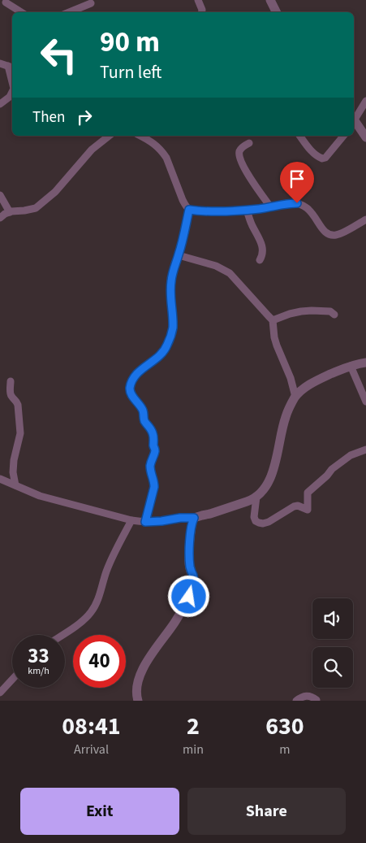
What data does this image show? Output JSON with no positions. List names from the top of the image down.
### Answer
{
  "page": {
    "turn": ["90 m", "Turn left"],
    "then": "Then",
    "speed": "33 km/h",
    "limit": "40",
    "eta": [
      "08:41",
      "Arrival",
      "2",
      "min",
      "630",
      "m"
    ],
    "buttons": ["Exit", "Share"]
  }
}
